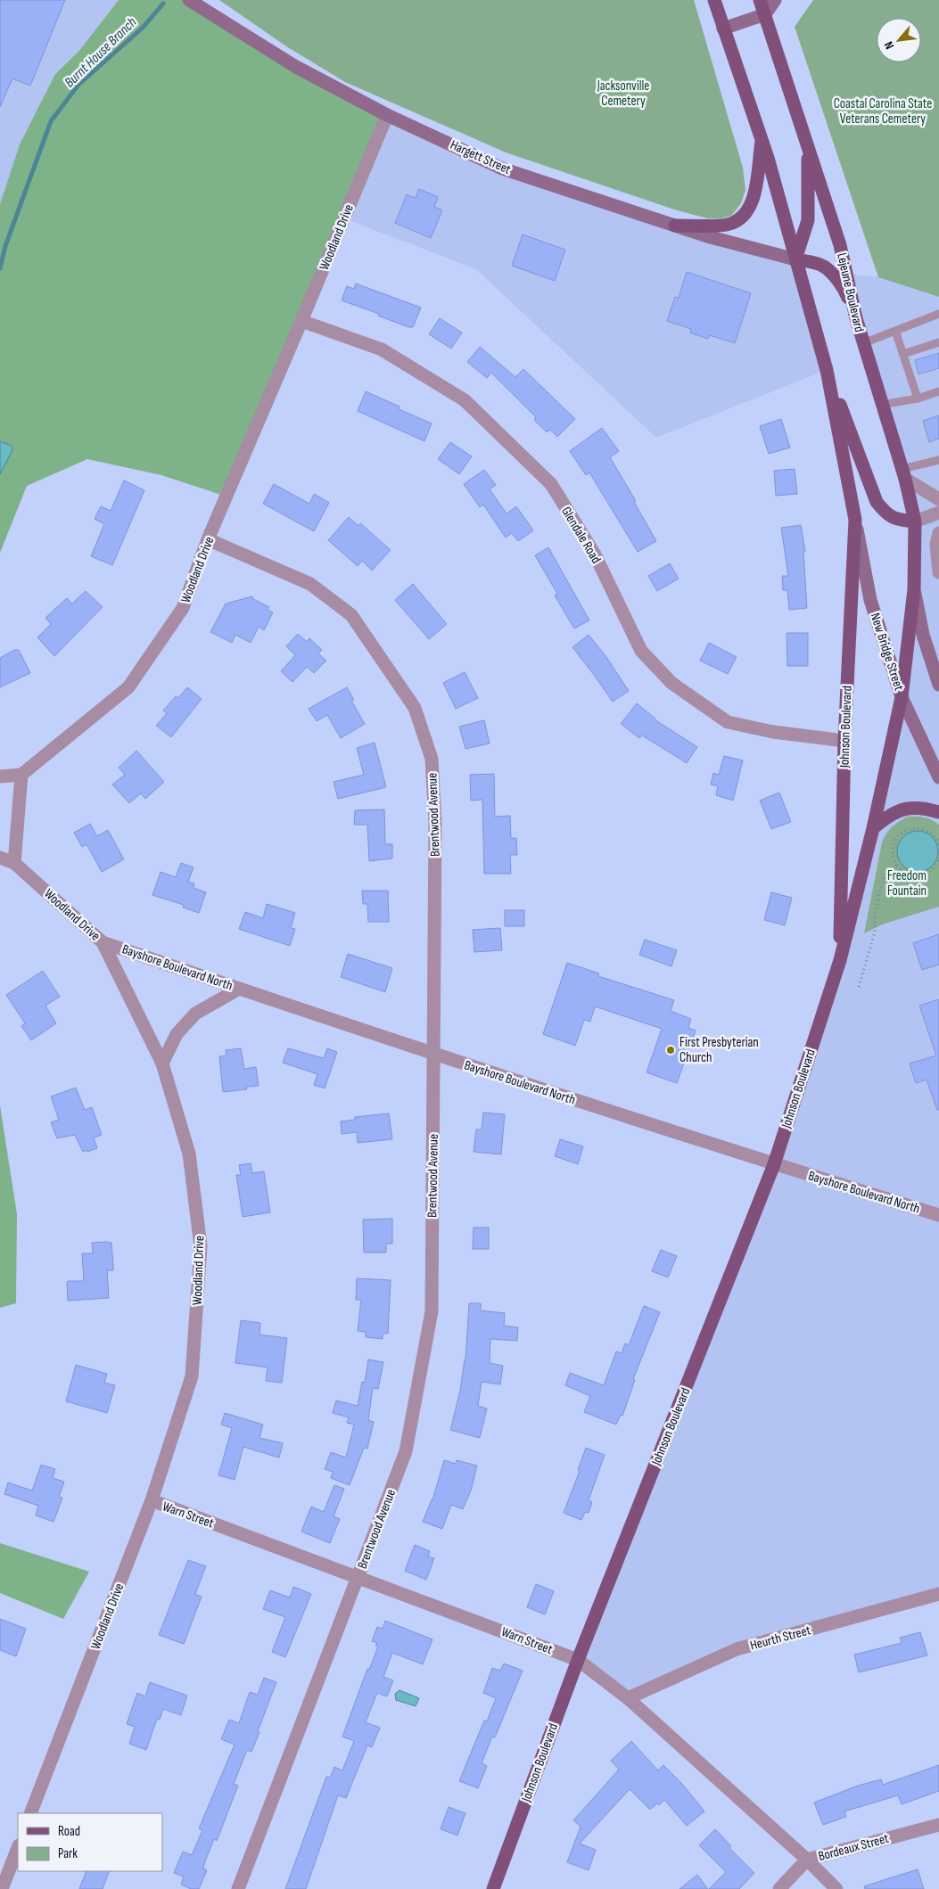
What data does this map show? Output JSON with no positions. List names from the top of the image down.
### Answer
{
  "streets": {
    "main road": [
      "Hargett Street",
      "Lejeune Boulevard",
      "New Bridge Street",
      "Johnson Boulevard"
    ],
    "street": [
      "Woodland Drive",
      "Glendale Road",
      "Brentwood Avenue",
      "Bayshore Boulevard North",
      "Warn Street",
      "Heurth Street",
      "Bordeaux Street"
    ]
  },
  "crossings": [
    ["Hargett Street", "Woodland Drive"],
    ["Woodland Drive", "Glendale Road"],
    ["Woodland Drive", "Brentwood Avenue"],
    ["Woodland Drive", "Bayshore Boulevard North"],
    ["Woodland Drive", "Warn Street"],
    ["Lejeune Boulevard", "Johnson Boulevard"],
    ["Glendale Road", "Johnson Boulevard"],
    ["New Bridge Street", "Johnson Boulevard"],
    ["Johnson Boulevard", "Bayshore Boulevard North"],
    ["Johnson Boulevard", "Warn Street"],
    ["Brentwood Avenue", "Bayshore Boulevard North"],
    ["Brentwood Avenue", "Warn Street"],
    ["Warn Street", "Heurth Street"],
    ["Warn Street", "Bordeaux Street"]
  ],
  "water": ["Burnt House Branch"],
  "parks": ["Jacksonville Cemetery", "Coastal Carolina State Veterans Cemetery", "Freedom Fountain"],
  "places": ["First Presbyterian Church"],
  "legend": ["Road", "Park"],
  "north": "bottom left"
}
